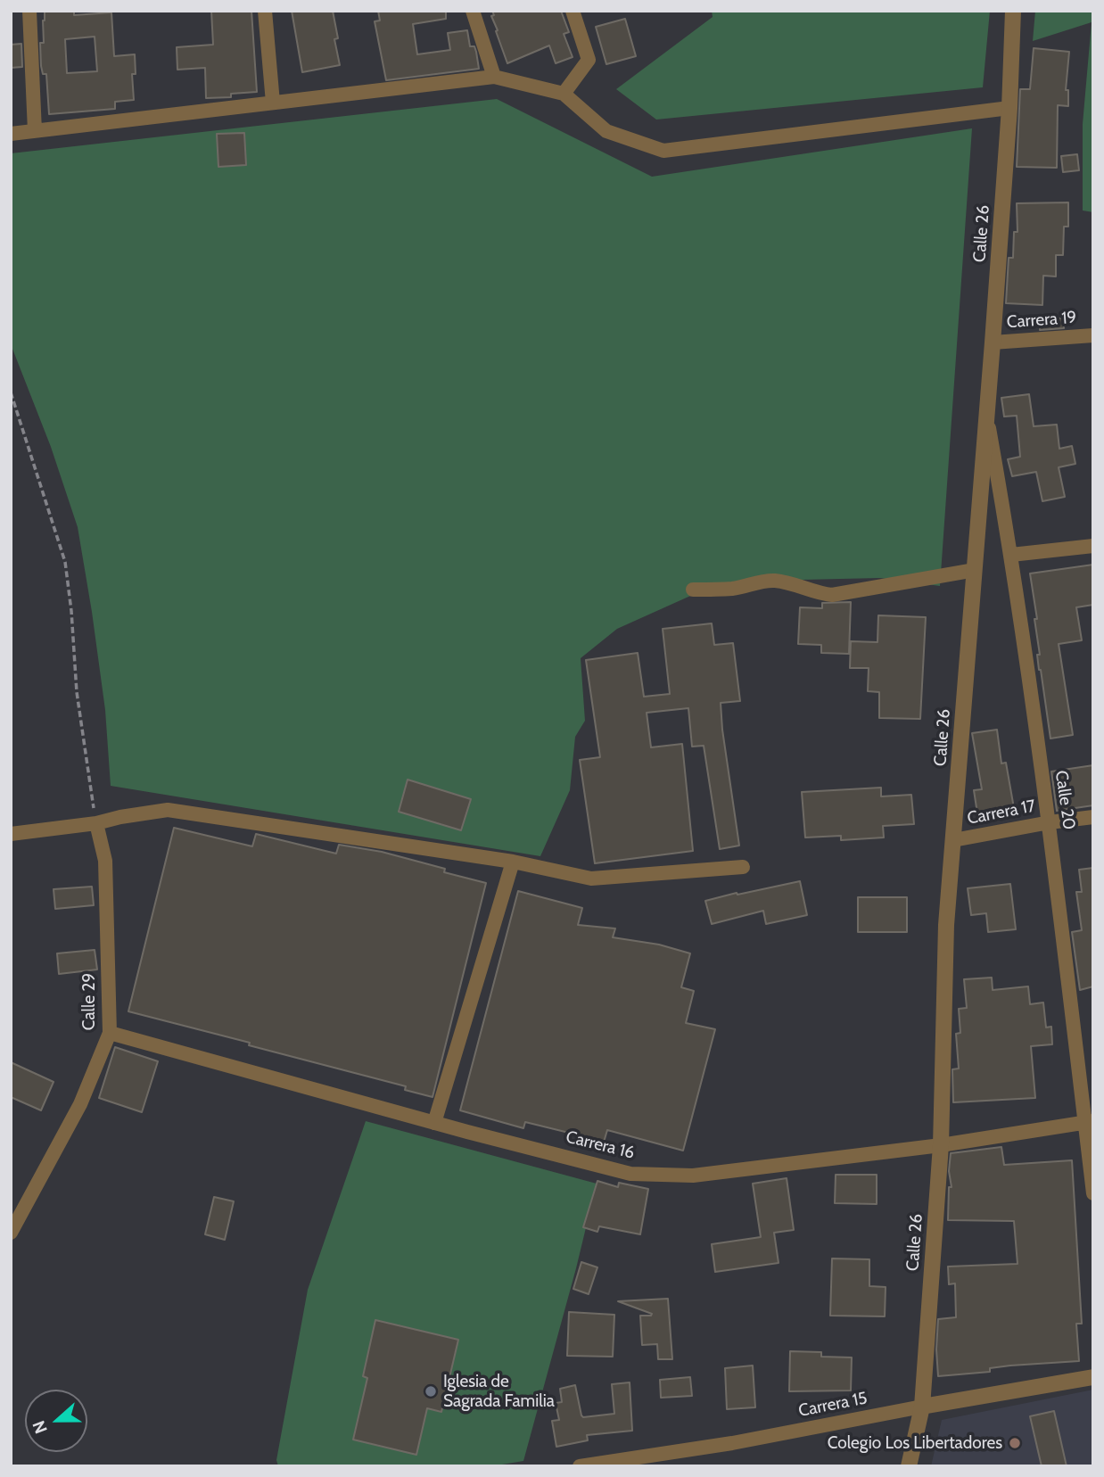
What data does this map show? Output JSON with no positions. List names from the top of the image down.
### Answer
{
  "streets": {
    "street": [
      "Calle 26",
      "Carrera 19",
      "Calle 20",
      "Carrera 17",
      "Calle 29",
      "Carrera 16",
      "Carrera 15"
    ]
  },
  "crossings": [
    ["Calle 26", "Carrera 19"],
    ["Calle 26", "Calle 20"],
    ["Calle 26", "Carrera 17"],
    ["Calle 26", "Carrera 16"],
    ["Calle 26", "Carrera 15"],
    ["Calle 20", "Carrera 17"],
    ["Calle 20", "Carrera 16"],
    ["Calle 29", "Carrera 16"]
  ],
  "places": ["Iglesia de Sagrada Familia", "Colegio Los Libertadores"],
  "north": "left"
}
